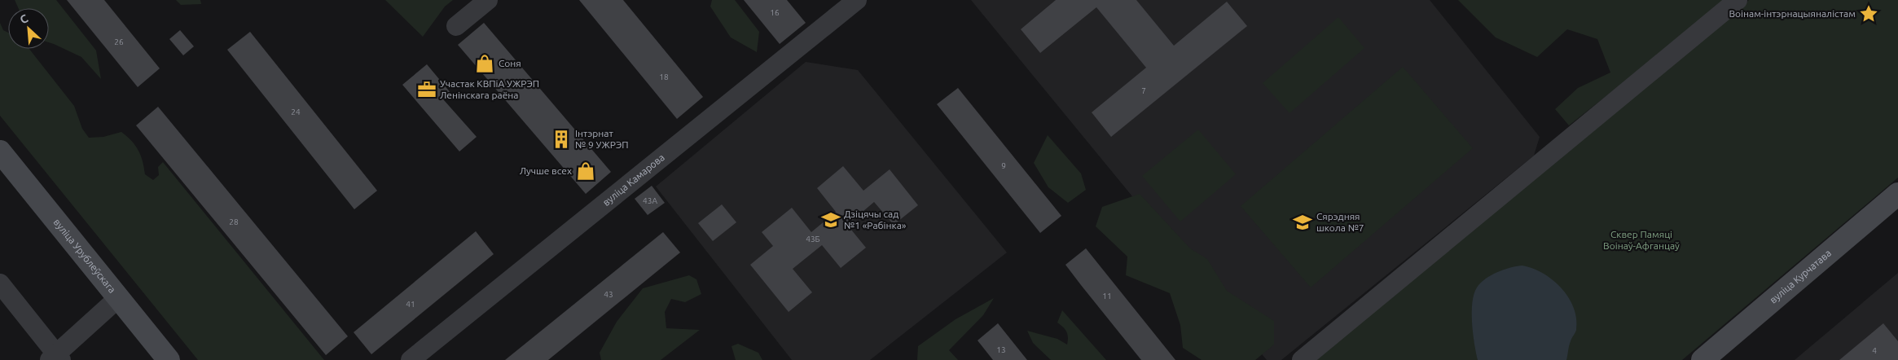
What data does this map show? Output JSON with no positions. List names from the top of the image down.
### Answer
{
  "streets": {
    "street": ["вуліца Камарова", "вуліца Урублеўскага", "вуліца Курчатава"]
  },
  "parks": ["Сквер Памяці Воінаў-Афганцаў"],
  "places": {
    "place": ["Воінам-інтэрнацыяналістам"],
    "shop": ["Соня", "Лучше всех"],
    "office": ["Участак КВПіА УЖРЭП Ленінскага раёна"],
    "building": ["Інтэрнат № 9 УЖРЭП"],
    "school or university": ["Дзіцячы сад №1 «Рабінка»", "Сярэдняя школа №7"]
  },
  "house_numbers": [
    "16",
    "26",
    "18",
    "7",
    "24",
    "9",
    "43А",
    "28",
    "43Б",
    "43",
    "11",
    "41",
    "13",
    "4"
  ],
  "north": "top left"
}
